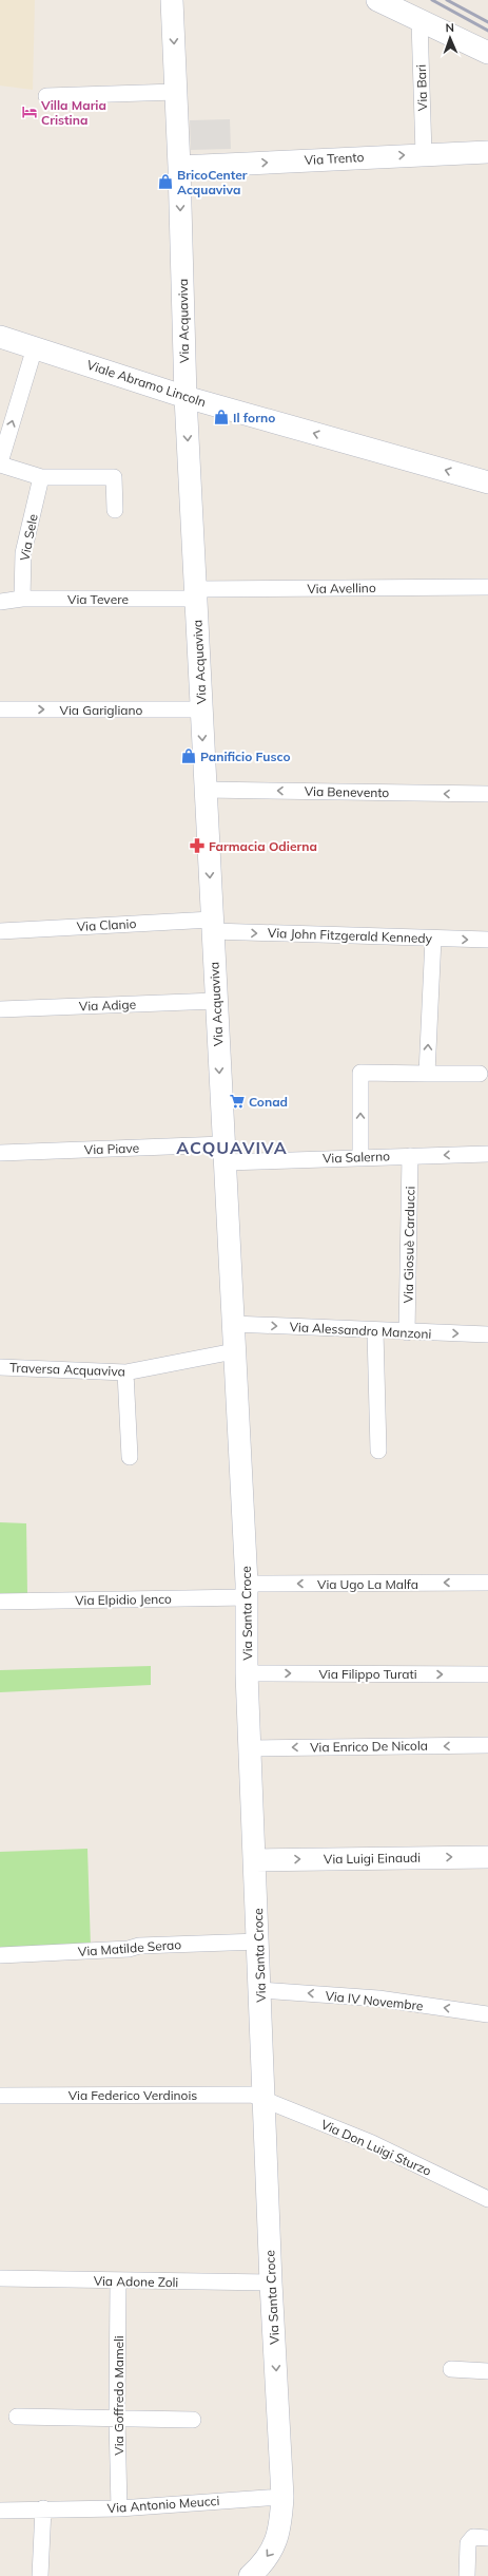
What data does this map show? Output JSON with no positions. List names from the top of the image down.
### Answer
{
  "streets": {
    "street": [
      "Via Bari",
      "Via Trento",
      "Via Acquaviva",
      "Viale Abramo Lincoln",
      "Via Sele",
      "Via Avellino",
      "Via Tevere",
      "Via Garigliano",
      "Via Benevento",
      "Via Clanio",
      "Via John Fitzgerald Kennedy",
      "Via Adige",
      "Via Piave",
      "Via Salerno",
      "Via Giosuè Carducci",
      "Via Alessandro Manzoni",
      "Traversa Acquaviva",
      "Via Ugo La Malfa",
      "Via Elpidio Jenco",
      "Via Santa Croce",
      "Via Filippo Turati",
      "Via Enrico De Nicola",
      "Via Luigi Einaudi",
      "Via Matilde Serao",
      "Via IV Novembre",
      "Via Federico Verdinois",
      "Via Don Luigi Sturzo",
      "Via Adone Zoli",
      "Via Goffredo Mameli",
      "Via Antonio Meucci"
    ]
  },
  "crossings": [
    ["Via Bari", "Via Trento"],
    ["Via Trento", "Via Acquaviva"],
    ["Via Acquaviva", "Viale Abramo Lincoln"],
    ["Via Acquaviva", "Via Avellino"],
    ["Via Acquaviva", "Via Tevere"],
    ["Via Acquaviva", "Via Garigliano"],
    ["Via Acquaviva", "Via Benevento"],
    ["Via Acquaviva", "Via Clanio"],
    ["Via Acquaviva", "Via John Fitzgerald Kennedy"],
    ["Via Acquaviva", "Via Adige"],
    ["Via Acquaviva", "Via Piave"],
    ["Via Acquaviva", "Via Salerno"],
    ["Via Acquaviva", "Via Alessandro Manzoni"],
    ["Via Acquaviva", "Via Santa Croce"],
    ["Via Sele", "Via Tevere"],
    ["Via Avellino", "Via Tevere"],
    ["Via Clanio", "Via John Fitzgerald Kennedy"],
    ["Via Piave", "Via Salerno"],
    ["Via Salerno", "Via Giosuè Carducci"],
    ["Via Giosuè Carducci", "Via Alessandro Manzoni"],
    ["Via Alessandro Manzoni", "Via Santa Croce"],
    ["Traversa Acquaviva", "Via Santa Croce"],
    ["Via Ugo La Malfa", "Via Elpidio Jenco"],
    ["Via Ugo La Malfa", "Via Santa Croce"],
    ["Via Elpidio Jenco", "Via Santa Croce"],
    ["Via Santa Croce", "Via Filippo Turati"],
    ["Via Santa Croce", "Via Enrico De Nicola"],
    ["Via Santa Croce", "Via Luigi Einaudi"],
    ["Via Santa Croce", "Via Matilde Serao"],
    ["Via Santa Croce", "Via IV Novembre"],
    ["Via Santa Croce", "Via Federico Verdinois"],
    ["Via Santa Croce", "Via Don Luigi Sturzo"],
    ["Via Santa Croce", "Via Adone Zoli"],
    ["Via Santa Croce", "Via Antonio Meucci"],
    ["Via Federico Verdinois", "Via Don Luigi Sturzo"],
    ["Via Adone Zoli", "Via Goffredo Mameli"],
    ["Via Goffredo Mameli", "Via Antonio Meucci"]
  ],
  "one_way": [
    "Via Trento",
    "Via Acquaviva",
    "Viale Abramo Lincoln",
    "Via Garigliano",
    "Via Benevento",
    "Via John Fitzgerald Kennedy",
    "Via Alessandro Manzoni",
    "Via Ugo La Malfa",
    "Via Filippo Turati",
    "Via Enrico De Nicola",
    "Via Luigi Einaudi",
    "Via IV Novembre"
  ],
  "districts": ["ACQUAVIVA"],
  "places": {
    "hotel": ["Villa Maria Cristina"],
    "shop": ["BricoCenter Acquaviva", "Il forno", "Panificio Fusco"],
    "pharmacy": ["Farmacia Odierna"],
    "supermarket": ["Conad"]
  },
  "north": "top"
}
